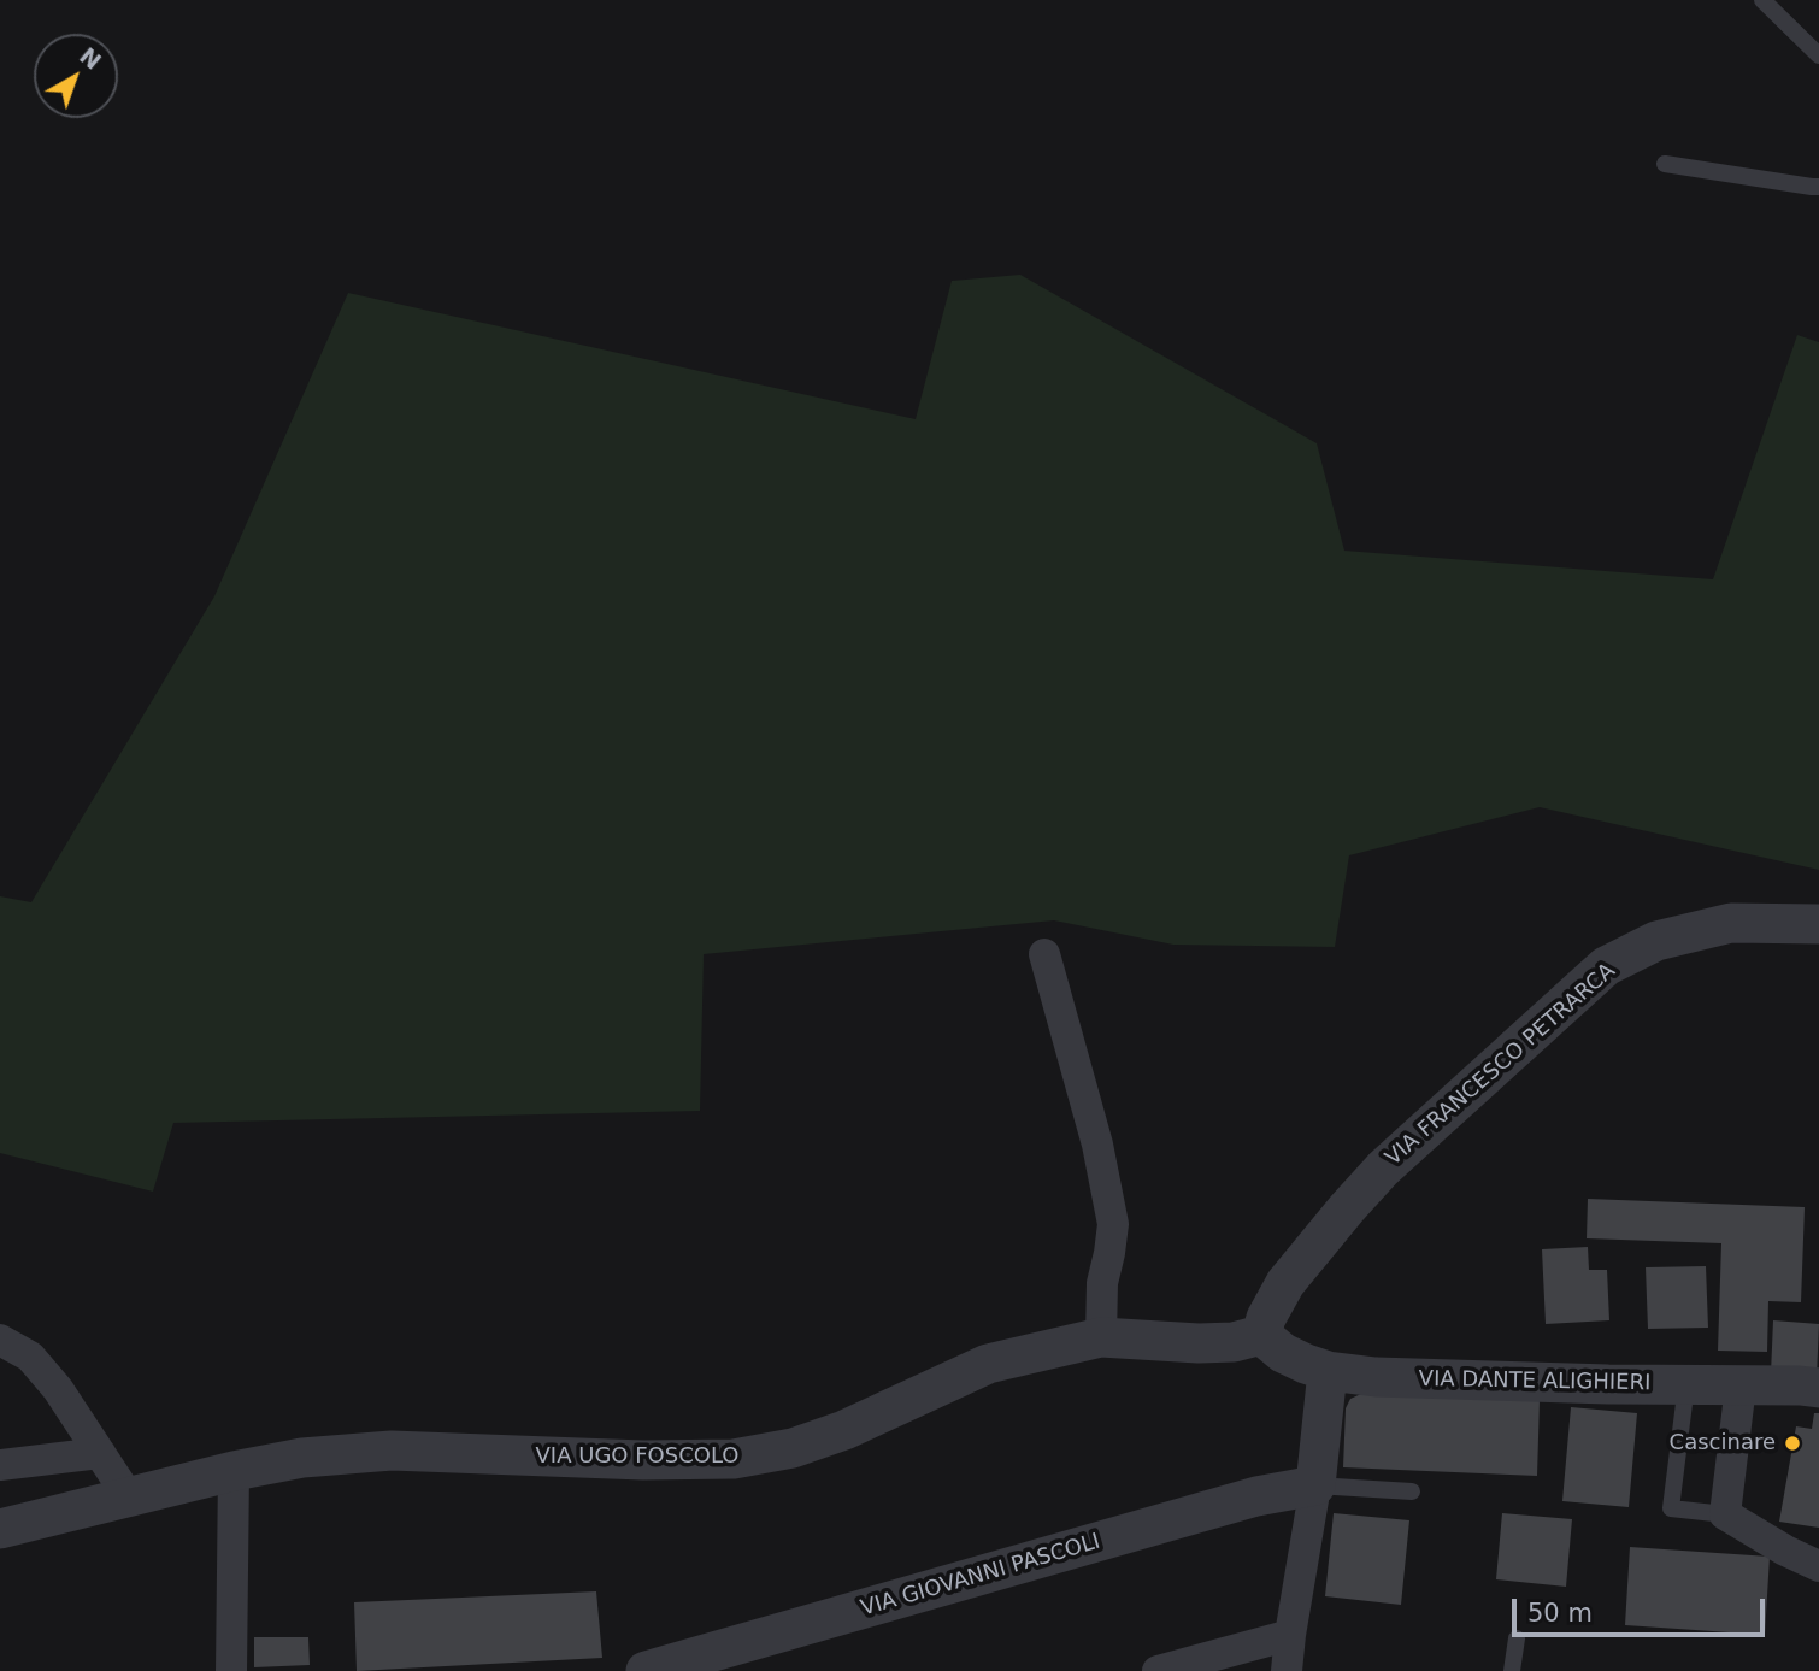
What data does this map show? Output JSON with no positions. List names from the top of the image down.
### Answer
{
  "streets": {
    "street": [
      "VIA FRANCESCO PETRARCA",
      "VIA DANTE ALIGHIERI",
      "VIA UGO FOSCOLO",
      "VIA GIOVANNI PASCOLI"
    ]
  },
  "crossings": [
    ["VIA FRANCESCO PETRARCA", "VIA DANTE ALIGHIERI"],
    ["VIA FRANCESCO PETRARCA", "VIA UGO FOSCOLO"],
    ["VIA DANTE ALIGHIERI", "VIA UGO FOSCOLO"]
  ],
  "places": ["Cascinare"],
  "scale_bar": "50 m",
  "north": "top right"
}
